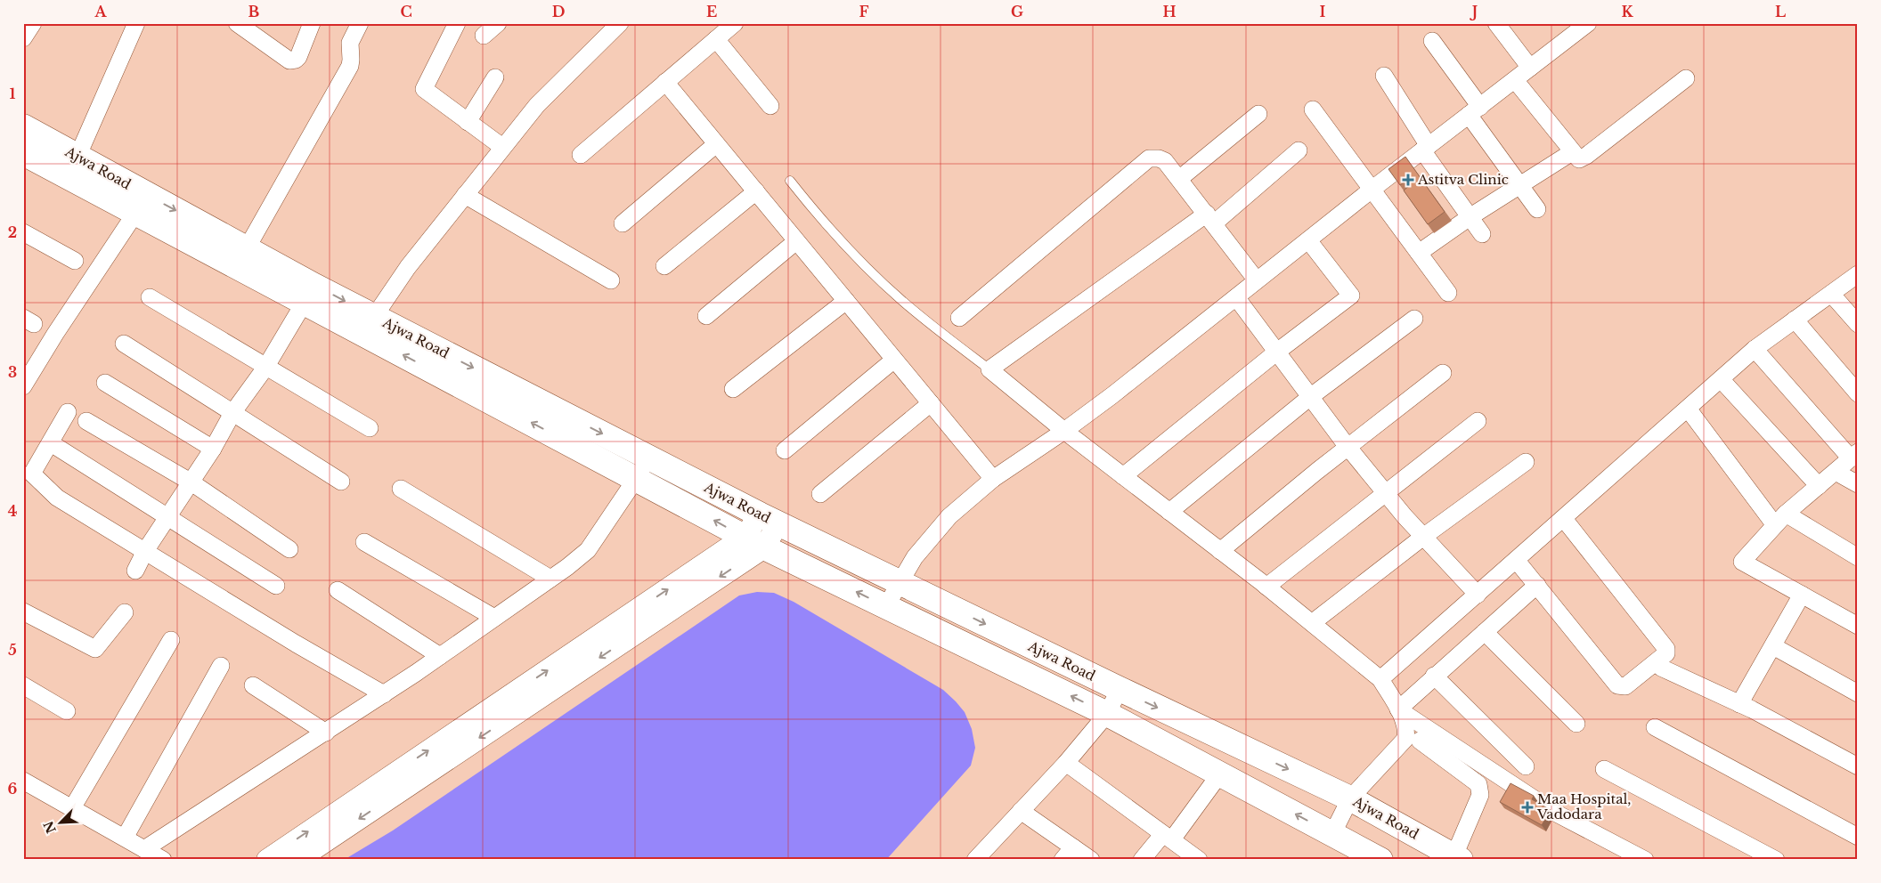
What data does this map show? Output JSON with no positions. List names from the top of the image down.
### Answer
{
  "streets": {
    "main road": ["Ajwa Road"]
  },
  "places": {
    "health": ["Astitva Clinic", "Maa Hospital, Vadodara"]
  },
  "north": "bottom left",
  "grid": {
    "columns": [
      "A",
      "B",
      "C",
      "D",
      "E",
      "F",
      "G",
      "H",
      "I",
      "J",
      "K",
      "L"
    ],
    "rows": [
      "1",
      "2",
      "3",
      "4",
      "5",
      "6"
    ]
  }
}
